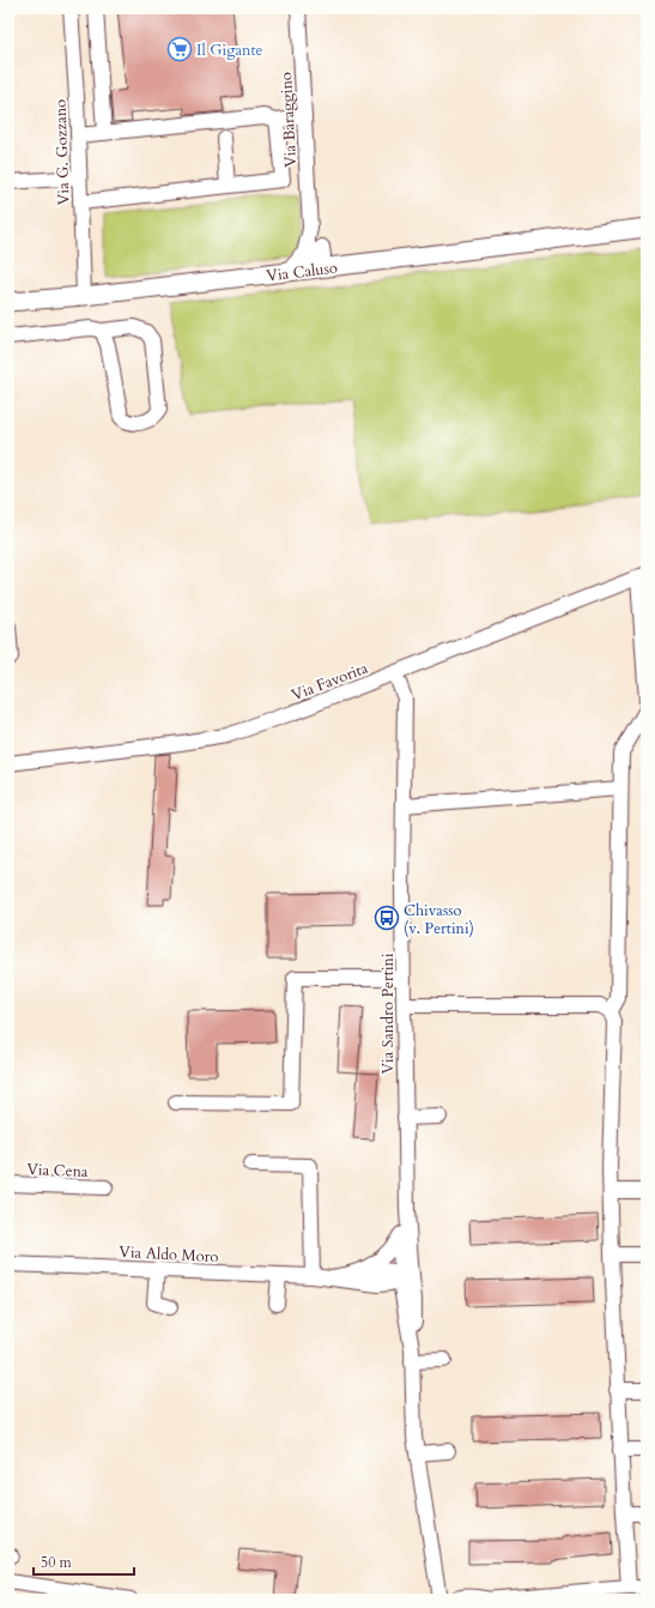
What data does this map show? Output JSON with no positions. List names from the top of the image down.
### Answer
{
  "streets": {
    "main road": ["Via Caluso"],
    "street": [
      "Via Baraggino",
      "Via G. Gozzano",
      "Via Favorita",
      "Via Sandro Pertini",
      "Via Cena",
      "Via Aldo Moro"
    ]
  },
  "crossings": [
    ["Via Baraggino", "Via Caluso"],
    ["Via G. Gozzano", "Via Caluso"],
    ["Via Favorita", "Via Sandro Pertini"]
  ],
  "places": {
    "supermarket": ["Il Gigante"],
    "bus stop": ["Chivasso (v. Pertini)"]
  },
  "scale_bar": "50 m"
}
